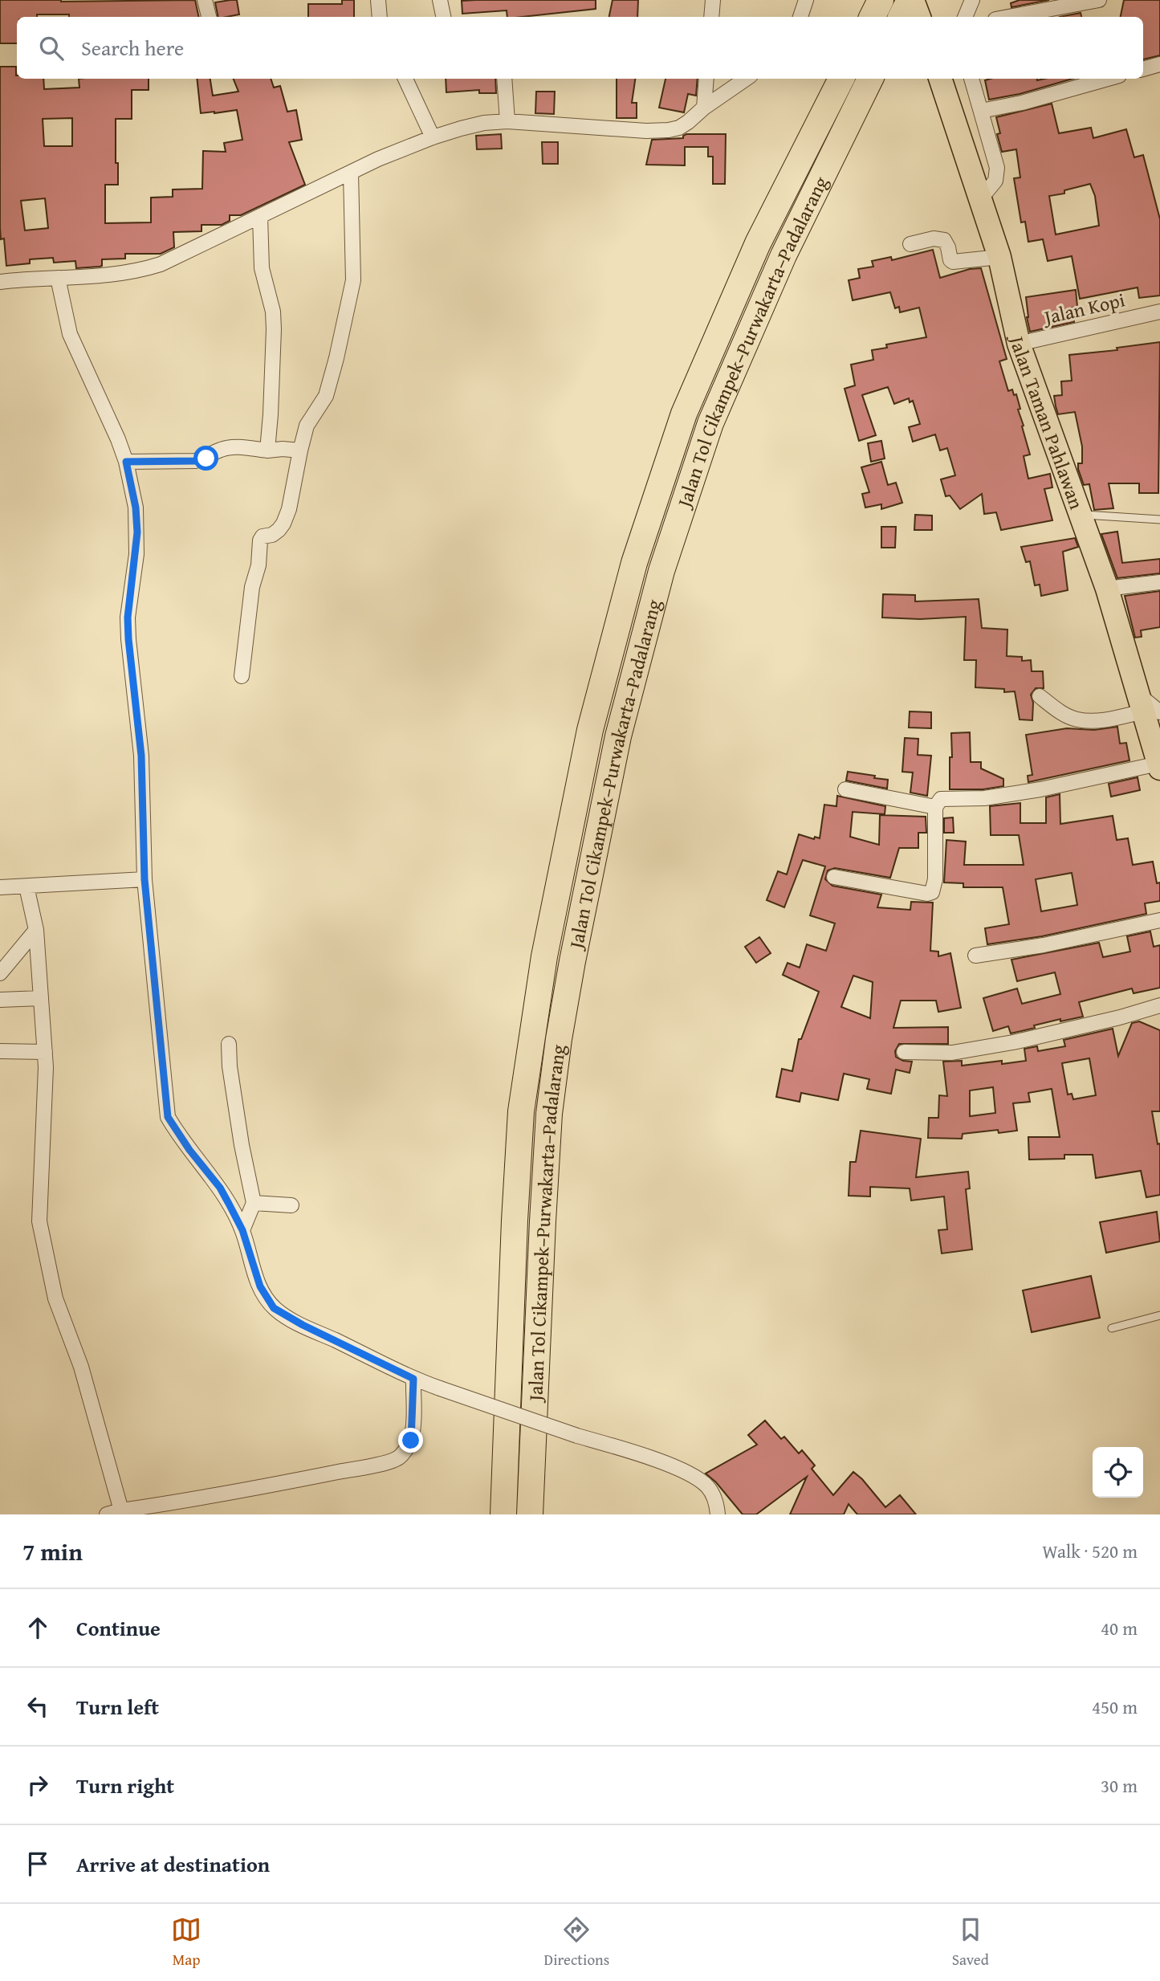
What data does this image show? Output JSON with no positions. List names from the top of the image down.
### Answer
{
  "streets": {
    "highway": ["Jalan Tol Cikampek–Purwakarta–Padalarang"],
    "main road": ["Jalan Taman Pahlawan"],
    "street": ["Jalan Kopi"]
  },
  "crossings": [
    ["Jalan Kopi", "Jalan Taman Pahlawan"]
  ],
  "page": {
    "search": "Search here",
    "heading": ["7 min", "Walk · 520 m"],
    "list": [
      ["Continue", "40 m"],
      ["Turn left", "450 m"],
      ["Turn right", "30 m"],
      "Arrive at destination"
    ],
    "nav": ["Map", "Directions", "Saved"]
  }
}
